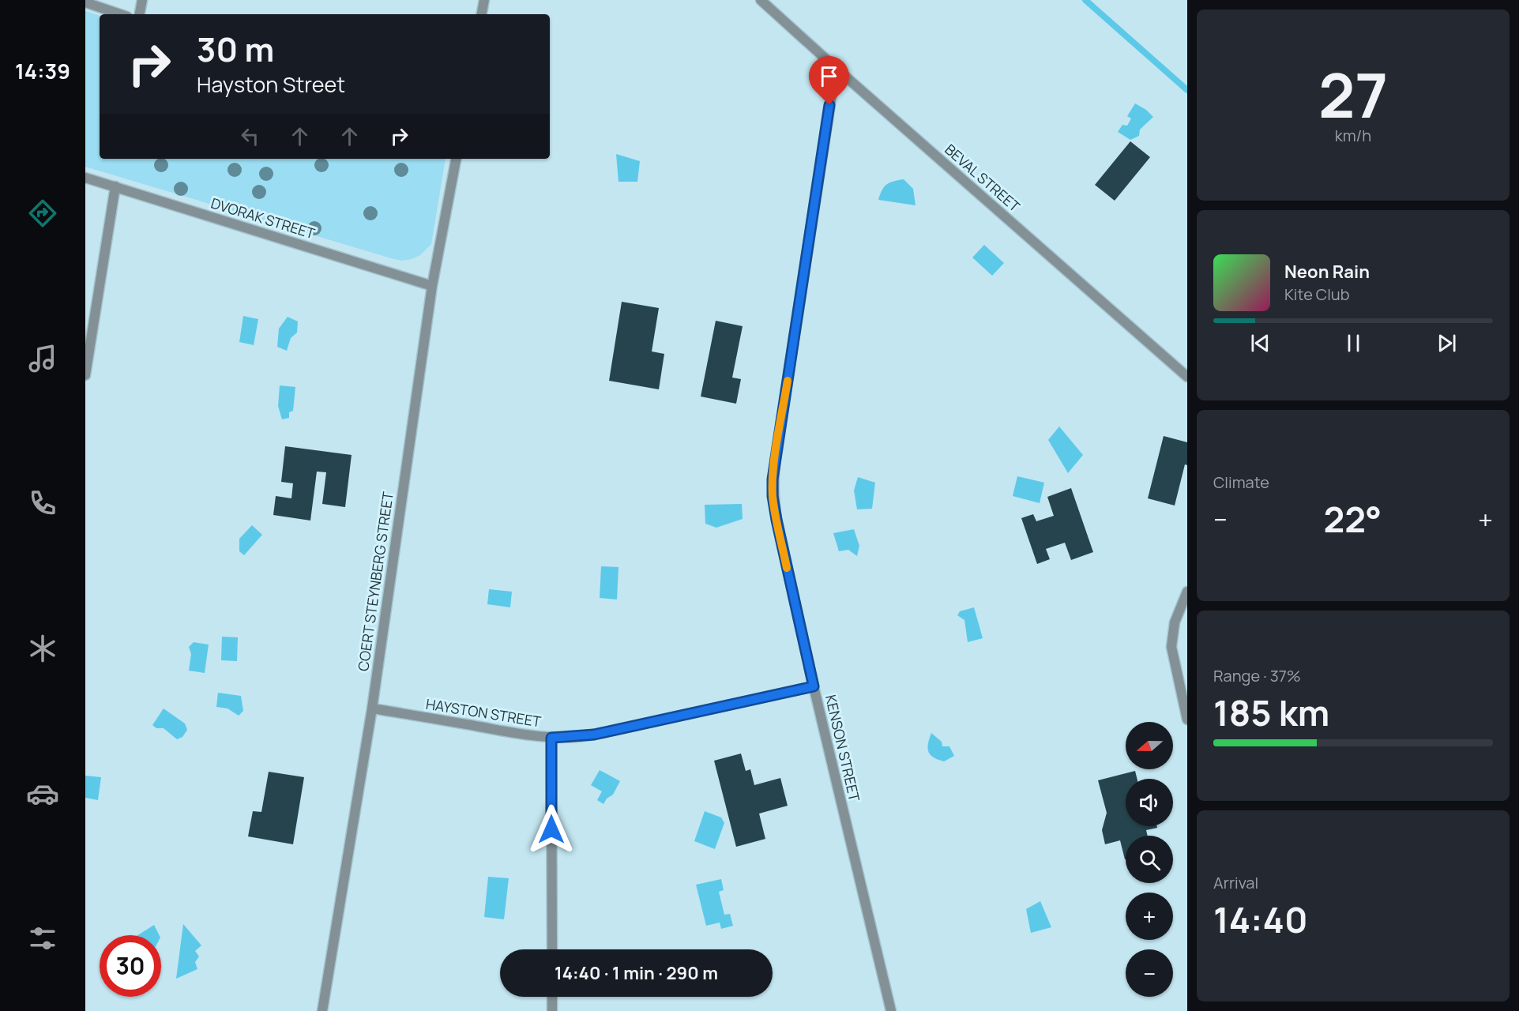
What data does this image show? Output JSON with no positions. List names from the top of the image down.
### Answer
{
  "streets": {
    "street": [
      "BEVAL STREET",
      "DVORAK STREET",
      "COERT STEYNBERG STREET",
      "HAYSTON STREET",
      "KENSON STREET"
    ]
  },
  "crossings": [
    ["BEVAL STREET", "KENSON STREET"],
    ["DVORAK STREET", "COERT STEYNBERG STREET"],
    ["COERT STEYNBERG STREET", "HAYSTON STREET"],
    ["HAYSTON STREET", "KENSON STREET"]
  ],
  "north": "left",
  "page": {
    "tabs": "14:39",
    "tile": [
      ["27", "km/h"],
      "Climate",
      ["Range · 37%", "185 km"],
      ["Arrival", "14:40"]
    ],
    "turn": ["30 m", "Hayston Street"],
    "song": ["Neon Rain", "Kite Club"],
    "heat": ["−", "22°", "+"],
    "map_buttons": ["+", "−"],
    "limit": "30",
    "trip": "14:40 · 1 min · 290 m"
  }
}
